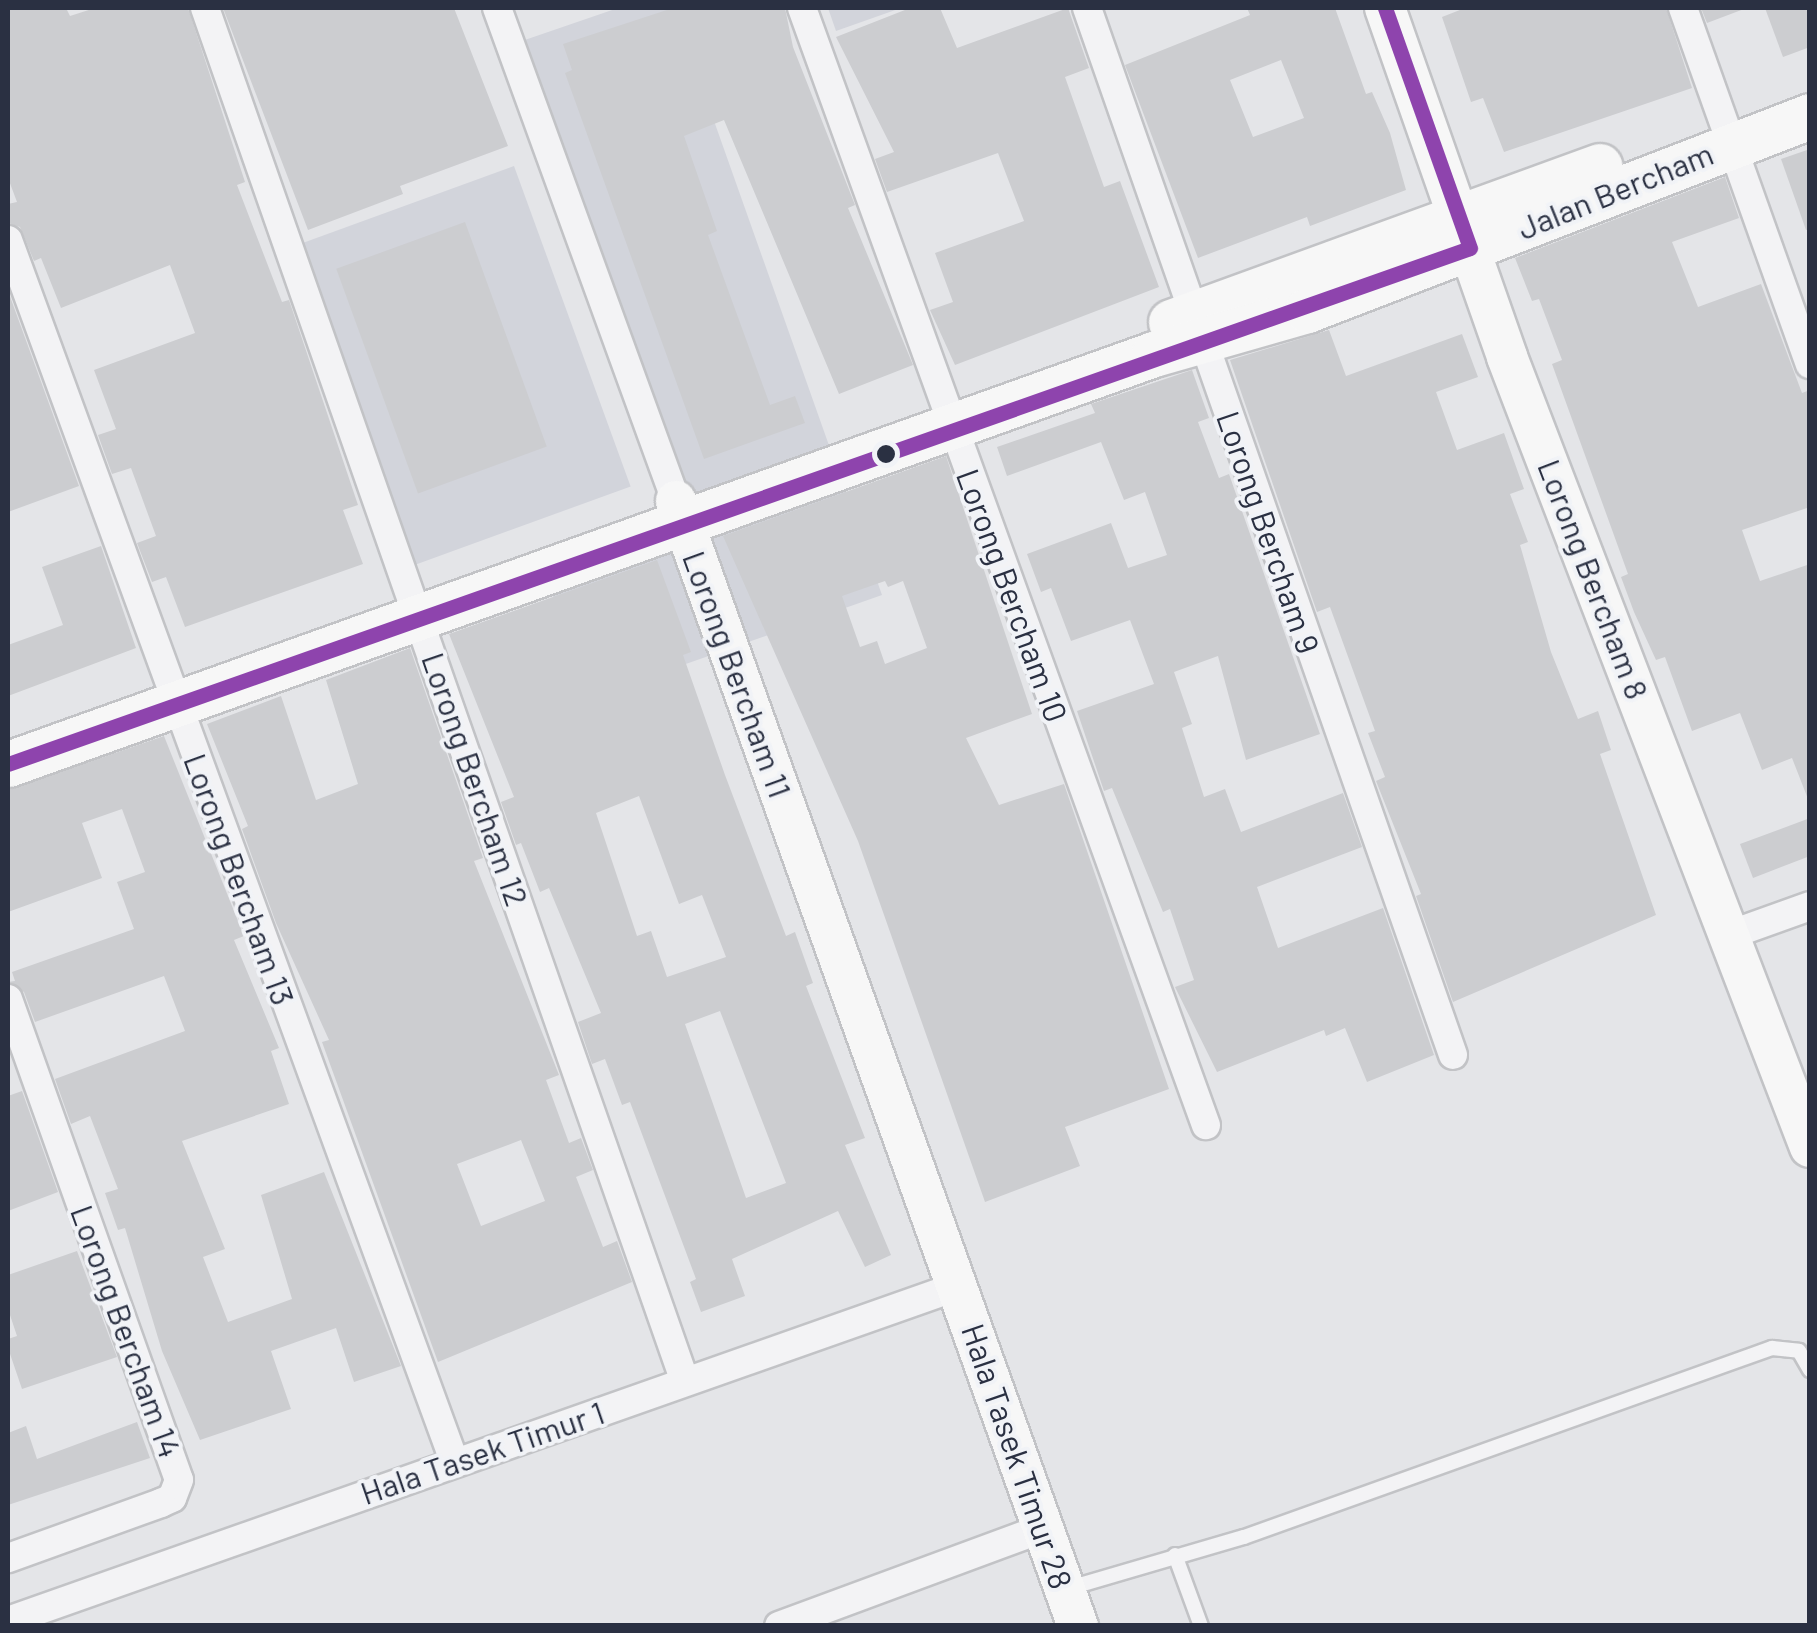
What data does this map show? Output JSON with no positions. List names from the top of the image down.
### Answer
{
  "streets": {
    "main road": ["Jalan Bercham"],
    "street": [
      "Lorong Bercham 9",
      "Lorong Bercham 8",
      "Lorong Bercham 10",
      "Lorong Bercham 11",
      "Lorong Bercham 12",
      "Lorong Bercham 13",
      "Lorong Bercham 14",
      "Hala Tasek Timur 1",
      "Hala Tasek Timur 28"
    ]
  },
  "crossings": [
    ["Jalan Bercham", "Lorong Bercham 9"],
    ["Jalan Bercham", "Lorong Bercham 8"],
    ["Jalan Bercham", "Lorong Bercham 10"],
    ["Jalan Bercham", "Lorong Bercham 11"],
    ["Jalan Bercham", "Lorong Bercham 12"],
    ["Jalan Bercham", "Lorong Bercham 13"],
    ["Lorong Bercham 11", "Hala Tasek Timur 1"],
    ["Lorong Bercham 11", "Hala Tasek Timur 28"],
    ["Lorong Bercham 12", "Hala Tasek Timur 1"],
    ["Lorong Bercham 13", "Hala Tasek Timur 1"],
    ["Hala Tasek Timur 1", "Hala Tasek Timur 28"]
  ]
}
